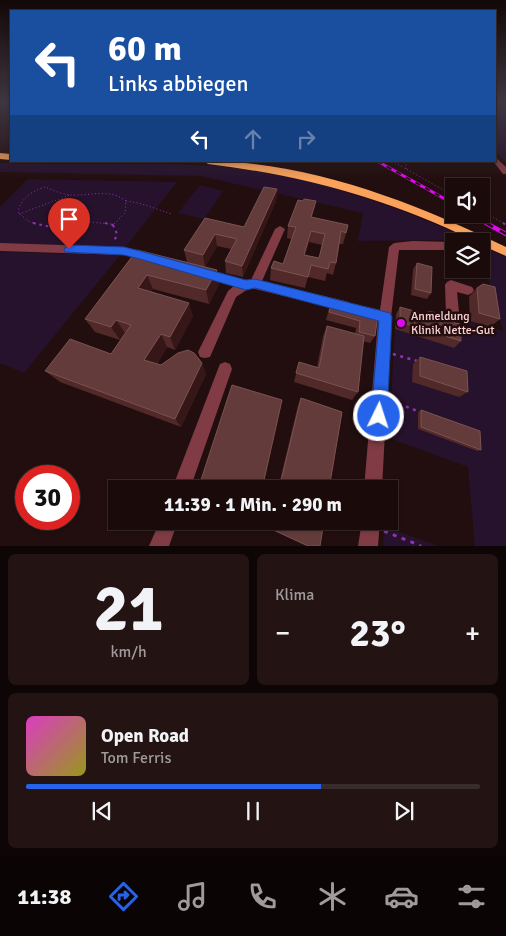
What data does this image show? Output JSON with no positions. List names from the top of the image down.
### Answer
{
  "places": ["Anmeldung Klinik Nette-Gut"],
  "page": {
    "turn": ["60 m", "Links abbiegen"],
    "limit": "30",
    "trip": "11:39 · 1 Min. · 290 m",
    "tile": [
      ["21", "km/h"],
      "Klima"
    ],
    "heat": ["−", "23°", "+"],
    "song": ["Open Road", "Tom Ferris"],
    "tabs": "11:38"
  }
}
